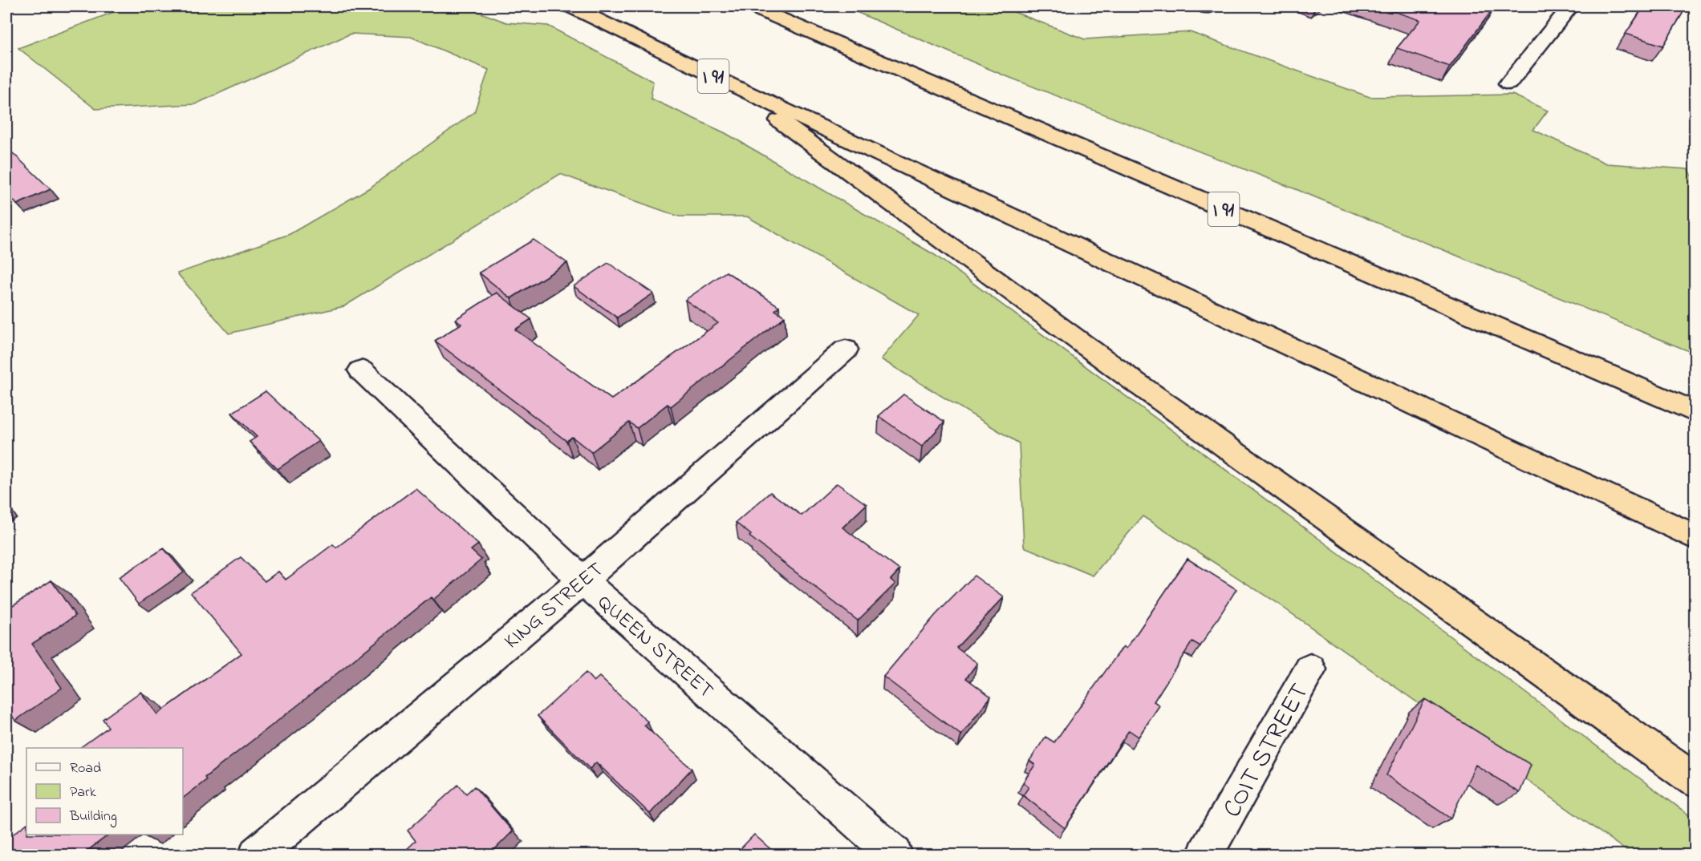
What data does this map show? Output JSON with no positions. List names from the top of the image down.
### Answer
{
  "streets": {
    "highway": ["I 91"],
    "street": ["KING STREET", "QUEEN STREET", "COIT STREET"]
  },
  "crossings": [
    ["KING STREET", "QUEEN STREET"]
  ],
  "legend": ["Road", "Park", "Building"]
}
